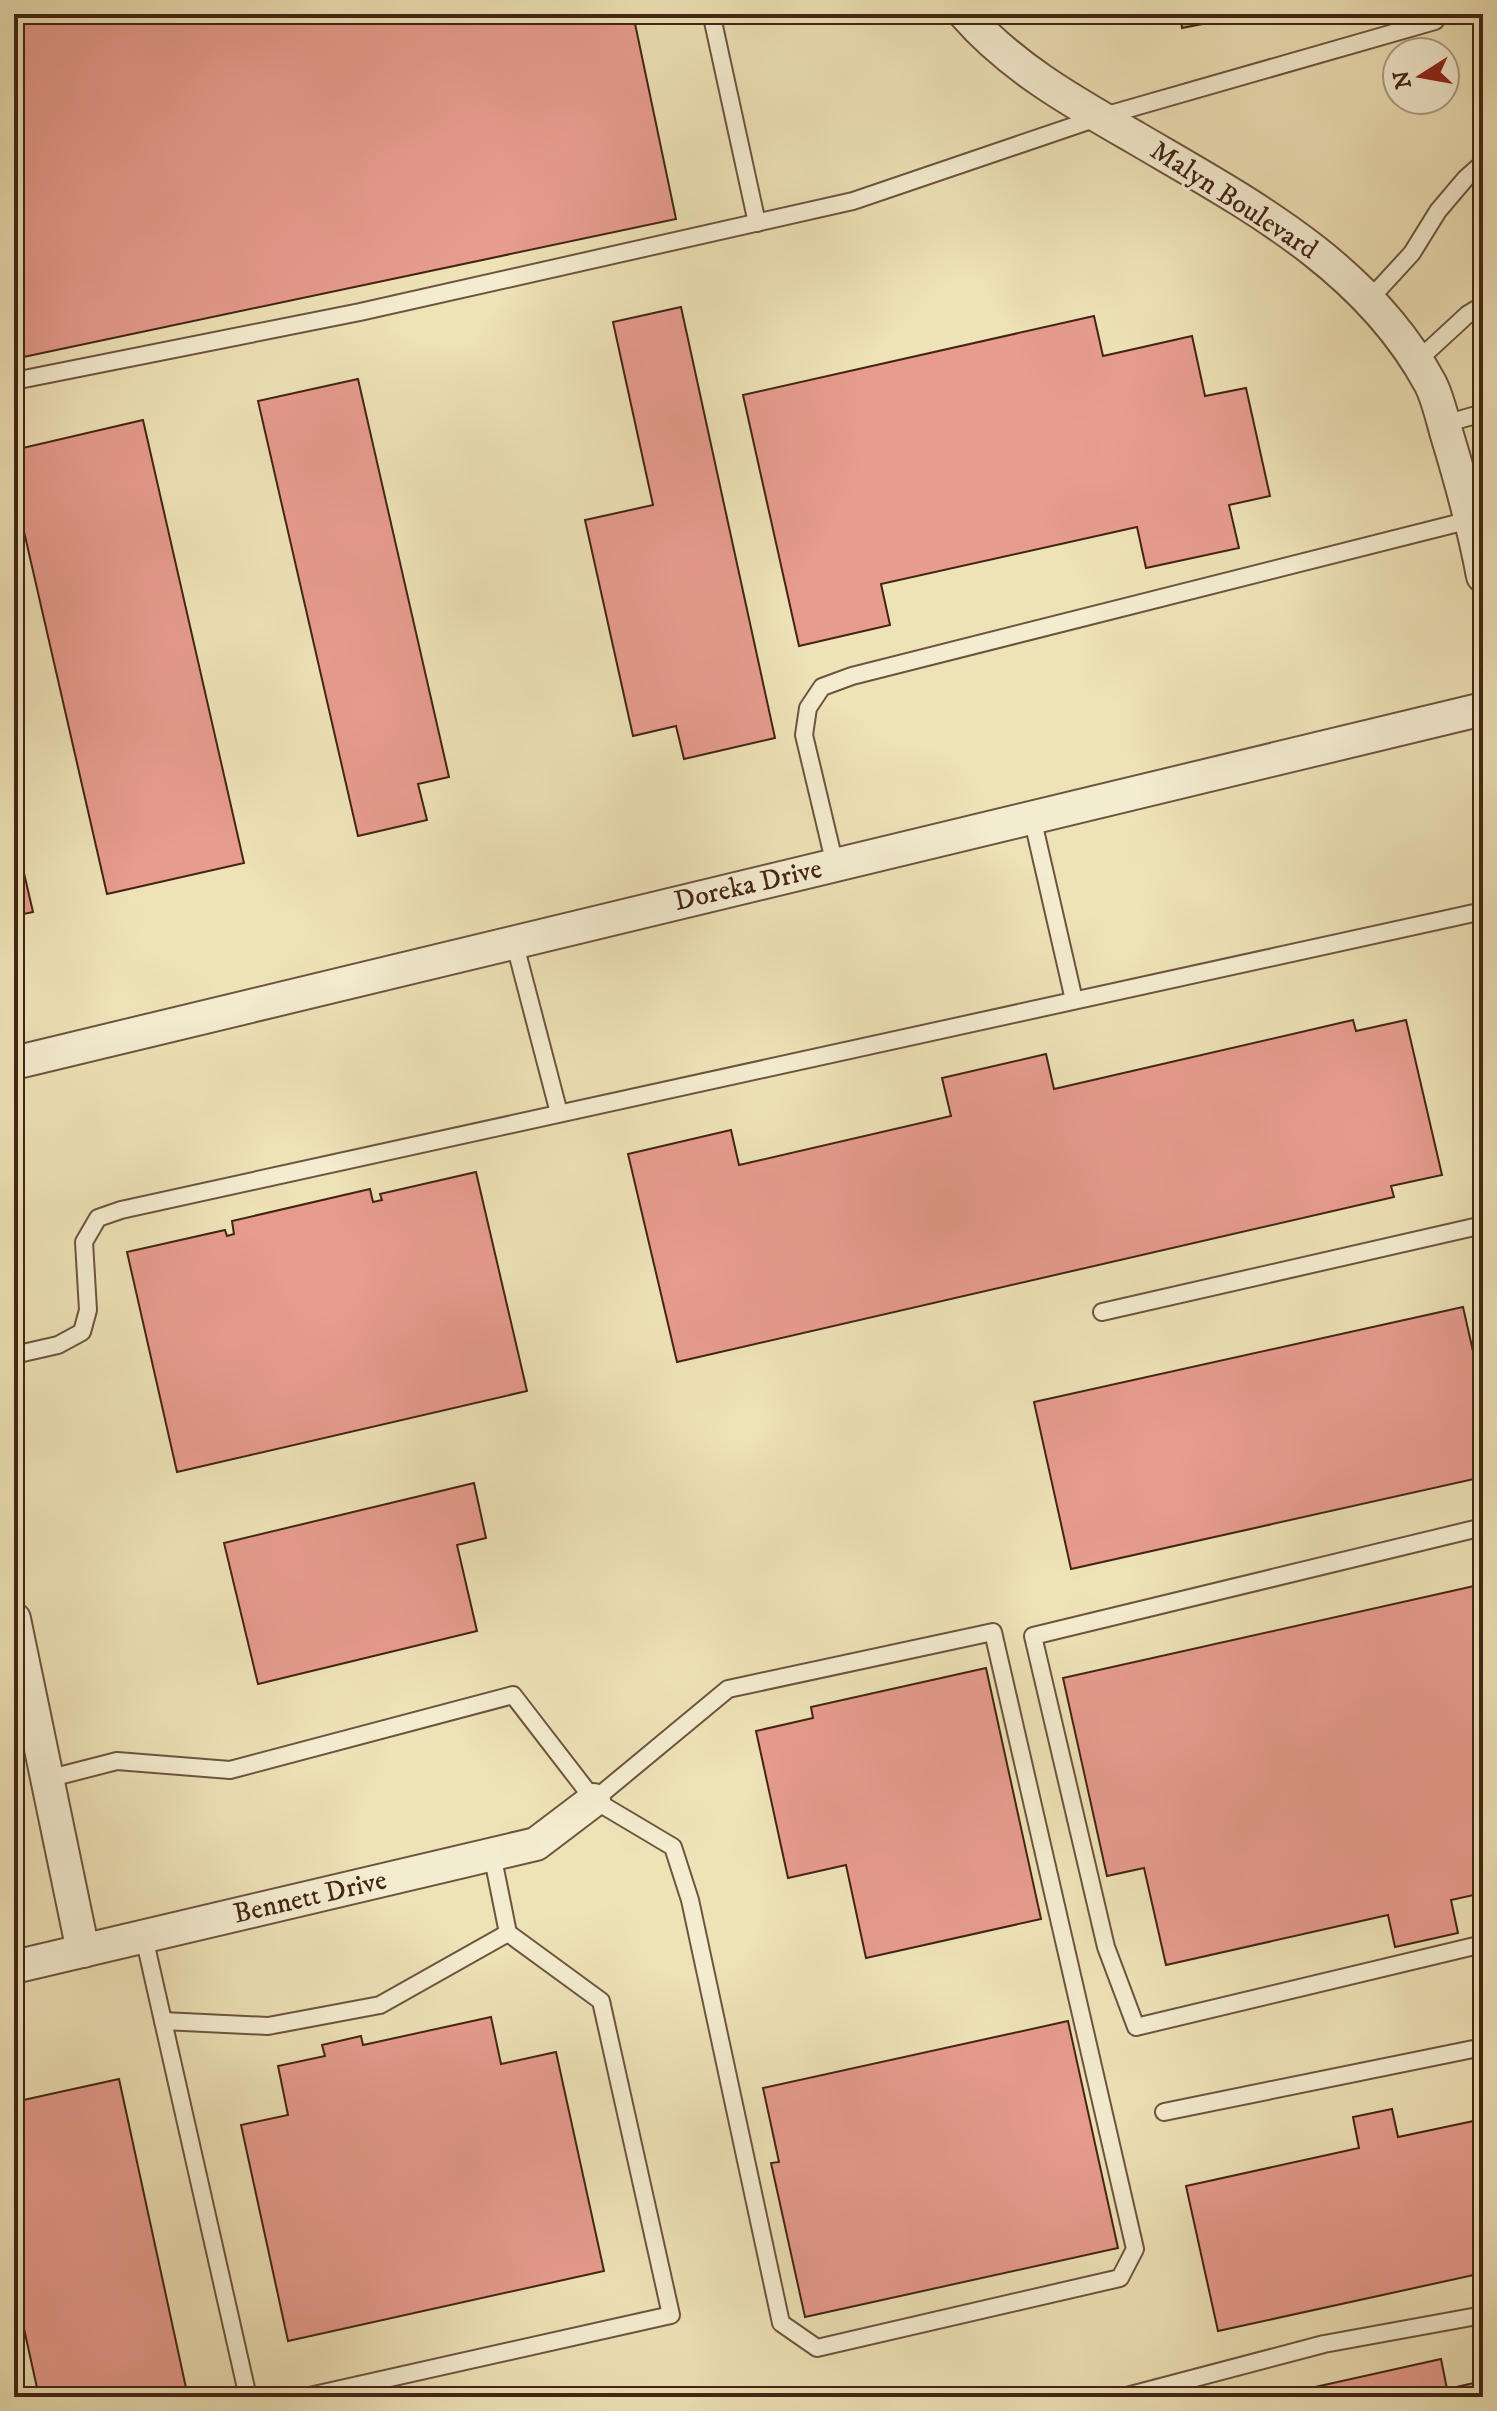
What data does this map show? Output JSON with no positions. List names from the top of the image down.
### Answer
{
  "streets": {
    "street": ["Malyn Boulevard", "Doreka Drive", "Bennett Drive"]
  },
  "north": "left"
}
